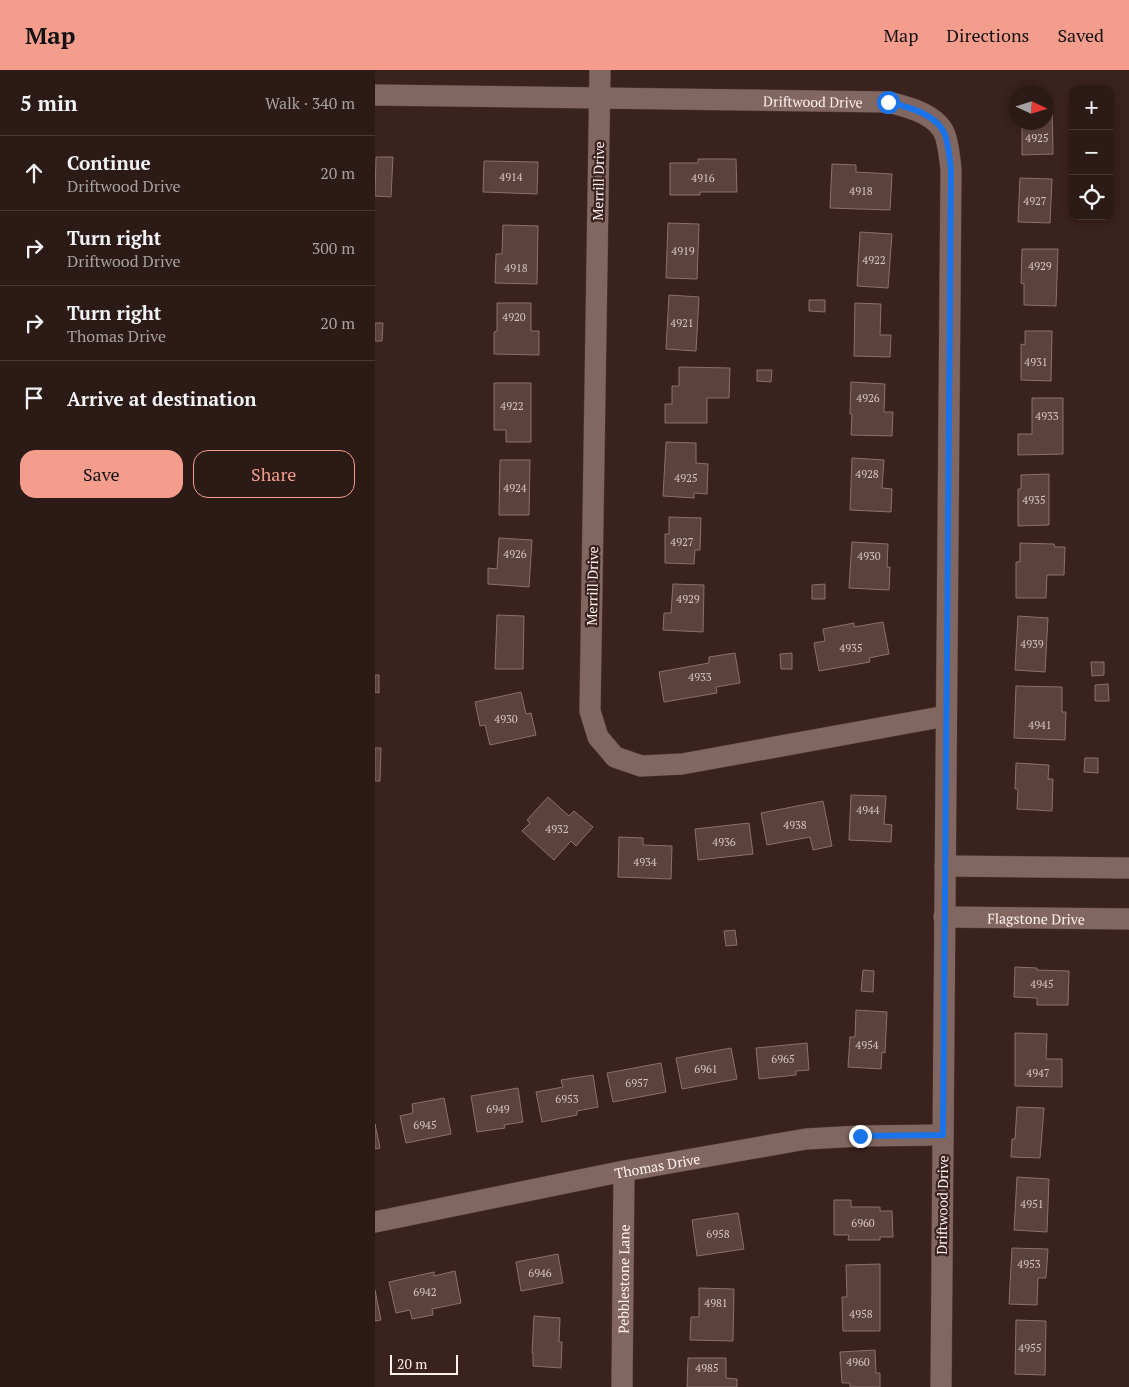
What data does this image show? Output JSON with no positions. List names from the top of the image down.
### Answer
{
  "streets": {
    "street": [
      "Driftwood Drive",
      "Merrill Drive",
      "Flagstone Drive",
      "Thomas Drive",
      "Pebblestone Lane"
    ]
  },
  "crossings": [
    ["Driftwood Drive", "Merrill Drive"],
    ["Driftwood Drive", "Flagstone Drive"],
    ["Driftwood Drive", "Thomas Drive"],
    ["Thomas Drive", "Pebblestone Lane"]
  ],
  "house_numbers": [
    "4925",
    "4914",
    "4916",
    "4918",
    "4927",
    "4919",
    "4922",
    "4929",
    "4918",
    "4920",
    "4921",
    "4931",
    "4926",
    "4922",
    "4933",
    "4928",
    "4925",
    "4924",
    "4935",
    "4927",
    "4926",
    "4930",
    "4929",
    "4939",
    "4935",
    "4933",
    "4930",
    "4941",
    "4944",
    "4938",
    "4932",
    "4936",
    "4934",
    "4945",
    "4954",
    "6965",
    "6961",
    "4947",
    "6957",
    "6953",
    "6949",
    "6945",
    "4951",
    "6960",
    "6958",
    "4953",
    "6946",
    "6942",
    "4981",
    "4958",
    "4955",
    "4960",
    "4985"
  ],
  "scale_bar": "20 m",
  "north": "right",
  "page": {
    "header": "Map",
    "nav": ["Map", "Directions", "Saved"],
    "heading": ["5 min", "Walk · 340 m"],
    "map_buttons": ["+", "−"],
    "list": [
      ["Continue", "Driftwood Drive", "20 m"],
      ["Turn right", "Driftwood Drive", "300 m"],
      ["Turn right", "Thomas Drive", "20 m"],
      "Arrive at destination"
    ],
    "buttons": ["Save", "Share"],
    "scale": "20 m"
  }
}
